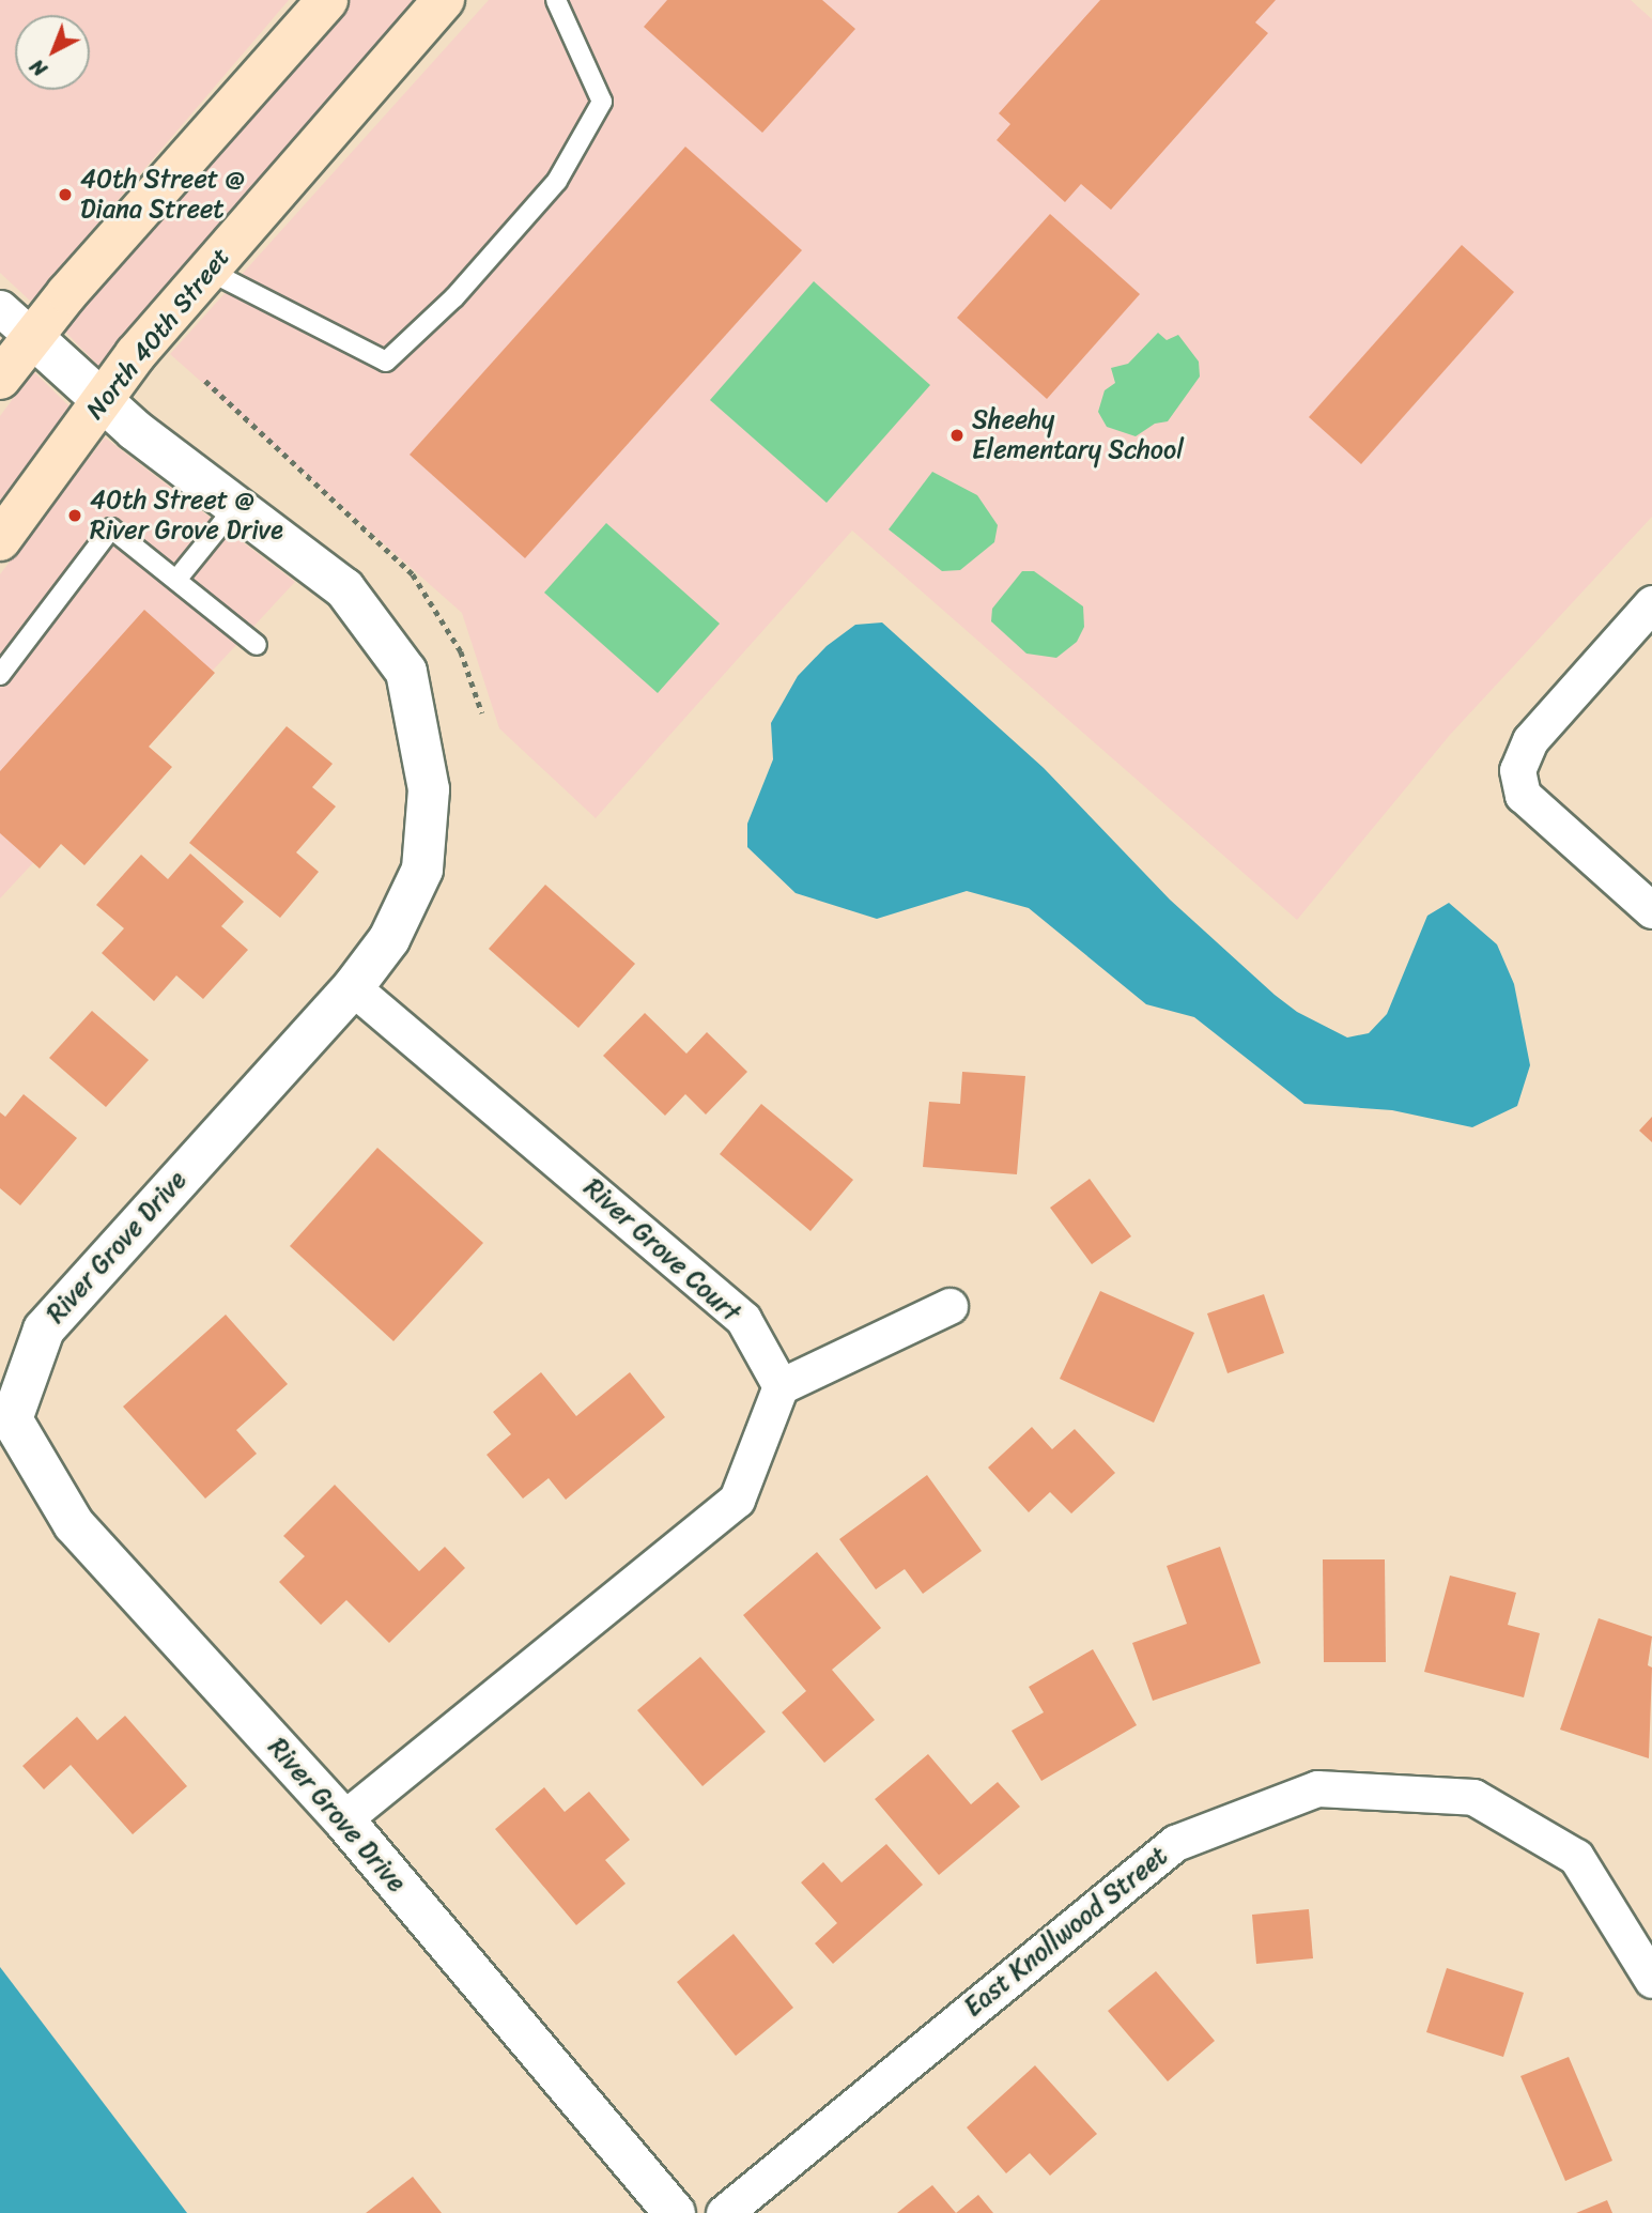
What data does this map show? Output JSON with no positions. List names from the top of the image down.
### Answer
{
  "streets": {
    "main road": ["North 40th Street"],
    "street": ["River Grove Drive", "River Grove Court", "East Knollwood Street"]
  },
  "crossings": [
    ["North 40th Street", "River Grove Drive"],
    ["River Grove Drive", "River Grove Court"]
  ],
  "places": ["40th Street @ Diana Street", "Sheehy Elementary School", "40th Street @ River Grove Drive"],
  "north": "bottom left"
}
